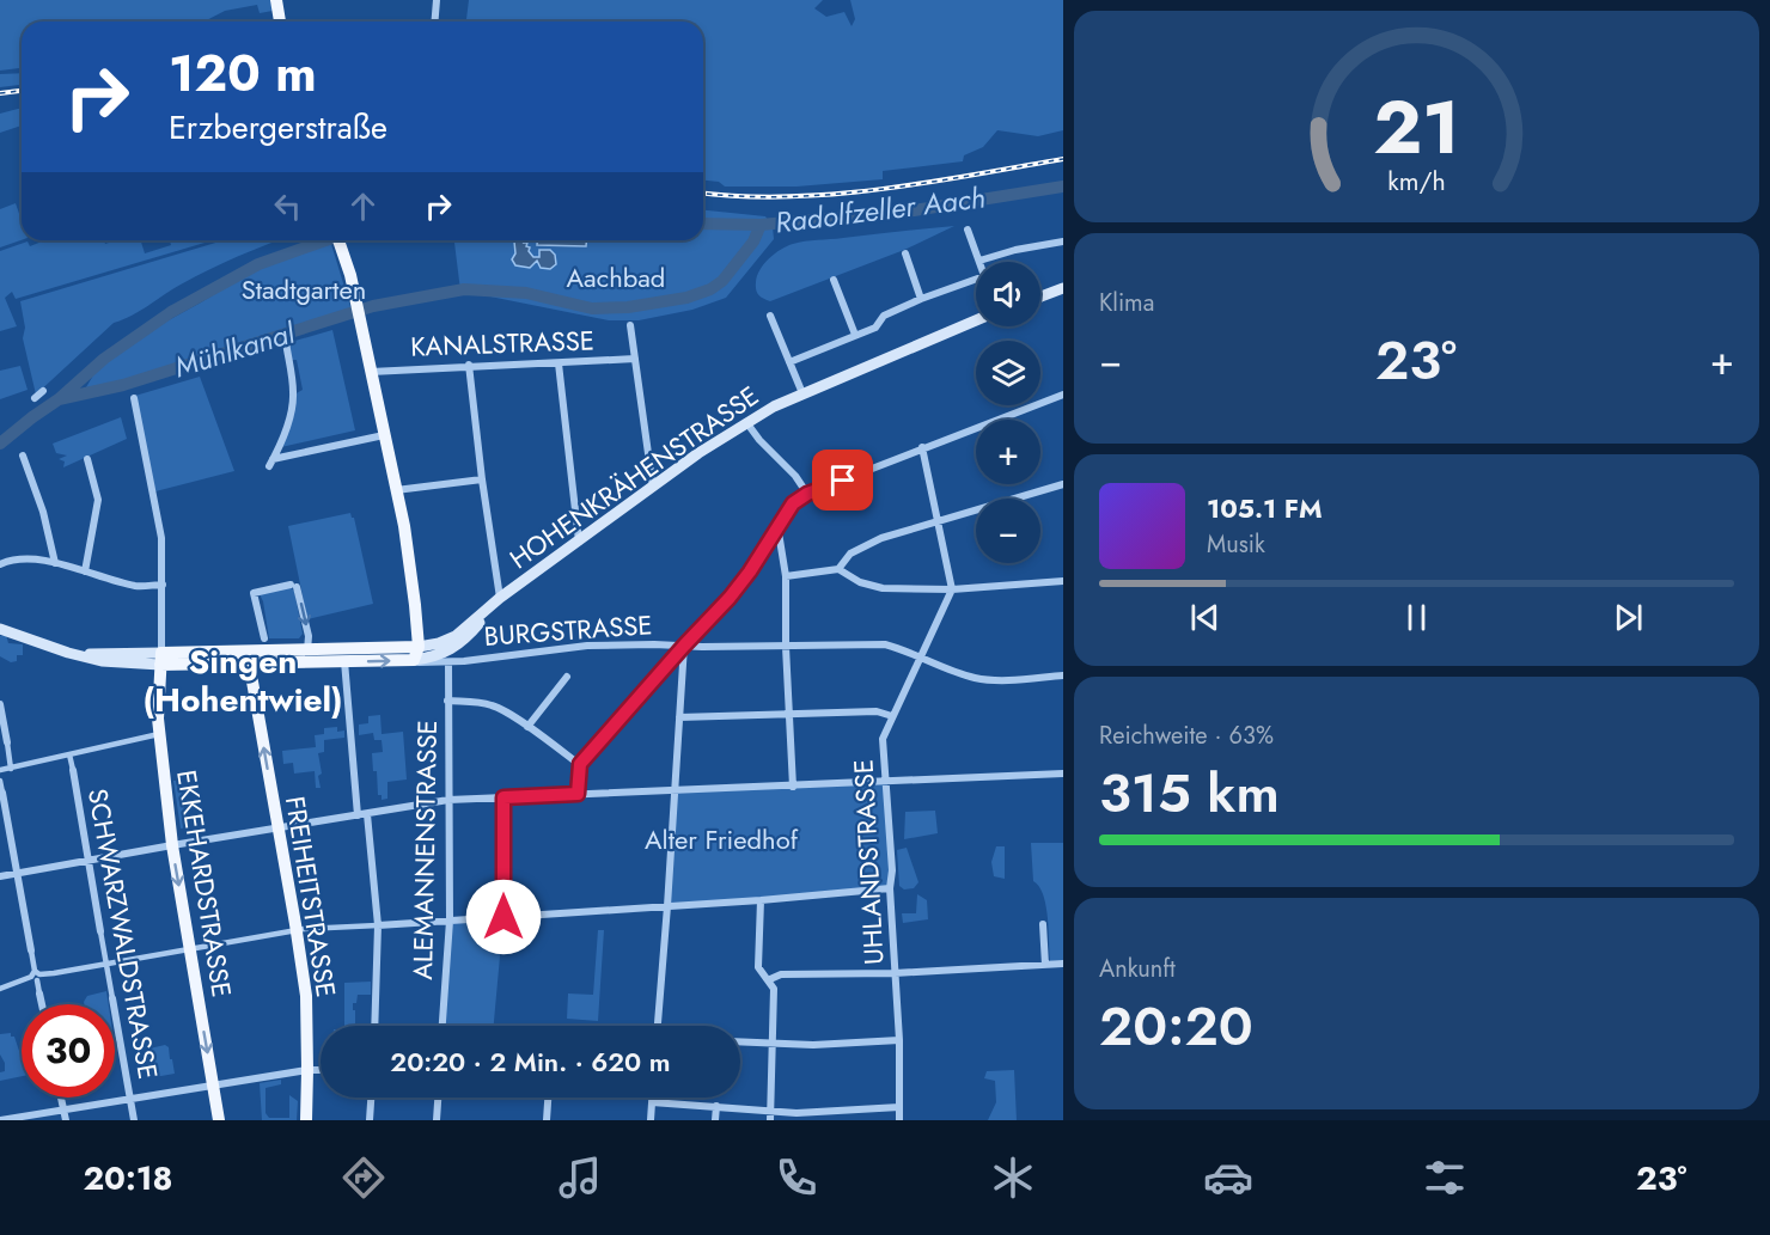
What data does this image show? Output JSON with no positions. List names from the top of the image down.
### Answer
{
  "streets": {
    "main road": ["HOHENKRÄHENSTRASSE", "EKKEHARDSTRASSE", "FREIHEITSTRASSE"],
    "street": [
      "KANALSTRASSE",
      "BURGSTRASSE",
      "ALEMANNENSTRASSE",
      "UHLANDSTRASSE",
      "SCHWARZWALDSTRASSE"
    ]
  },
  "crossings": [
    ["HOHENKRÄHENSTRASSE", "BURGSTRASSE"],
    ["HOHENKRÄHENSTRASSE", "ALEMANNENSTRASSE"],
    ["BURGSTRASSE", "ALEMANNENSTRASSE"],
    ["BURGSTRASSE", "UHLANDSTRASSE"]
  ],
  "one_way": ["EKKEHARDSTRASSE"],
  "districts": ["Singen (Hohentwiel)"],
  "water": ["Radolfzeller Aach", "Mühlkanal"],
  "parks": ["Aachbad", "Stadtgarten", "Alter Friedhof"],
  "page": {
    "turn": ["120 m", "Erzbergerstraße"],
    "tile": [
      "Klima",
      ["Reichweite · 63%", "315 km"],
      ["Ankunft", "20:20"]
    ],
    "map_buttons": ["+", "−"],
    "heat": ["−", "23°", "+"],
    "song": ["105.1 FM", "Musik"],
    "limit": "30",
    "trip": "20:20 · 2 Min. · 620 m",
    "tabs": ["20:18", "23°"],
    "gauge": ["21", "km/h"]
  }
}
